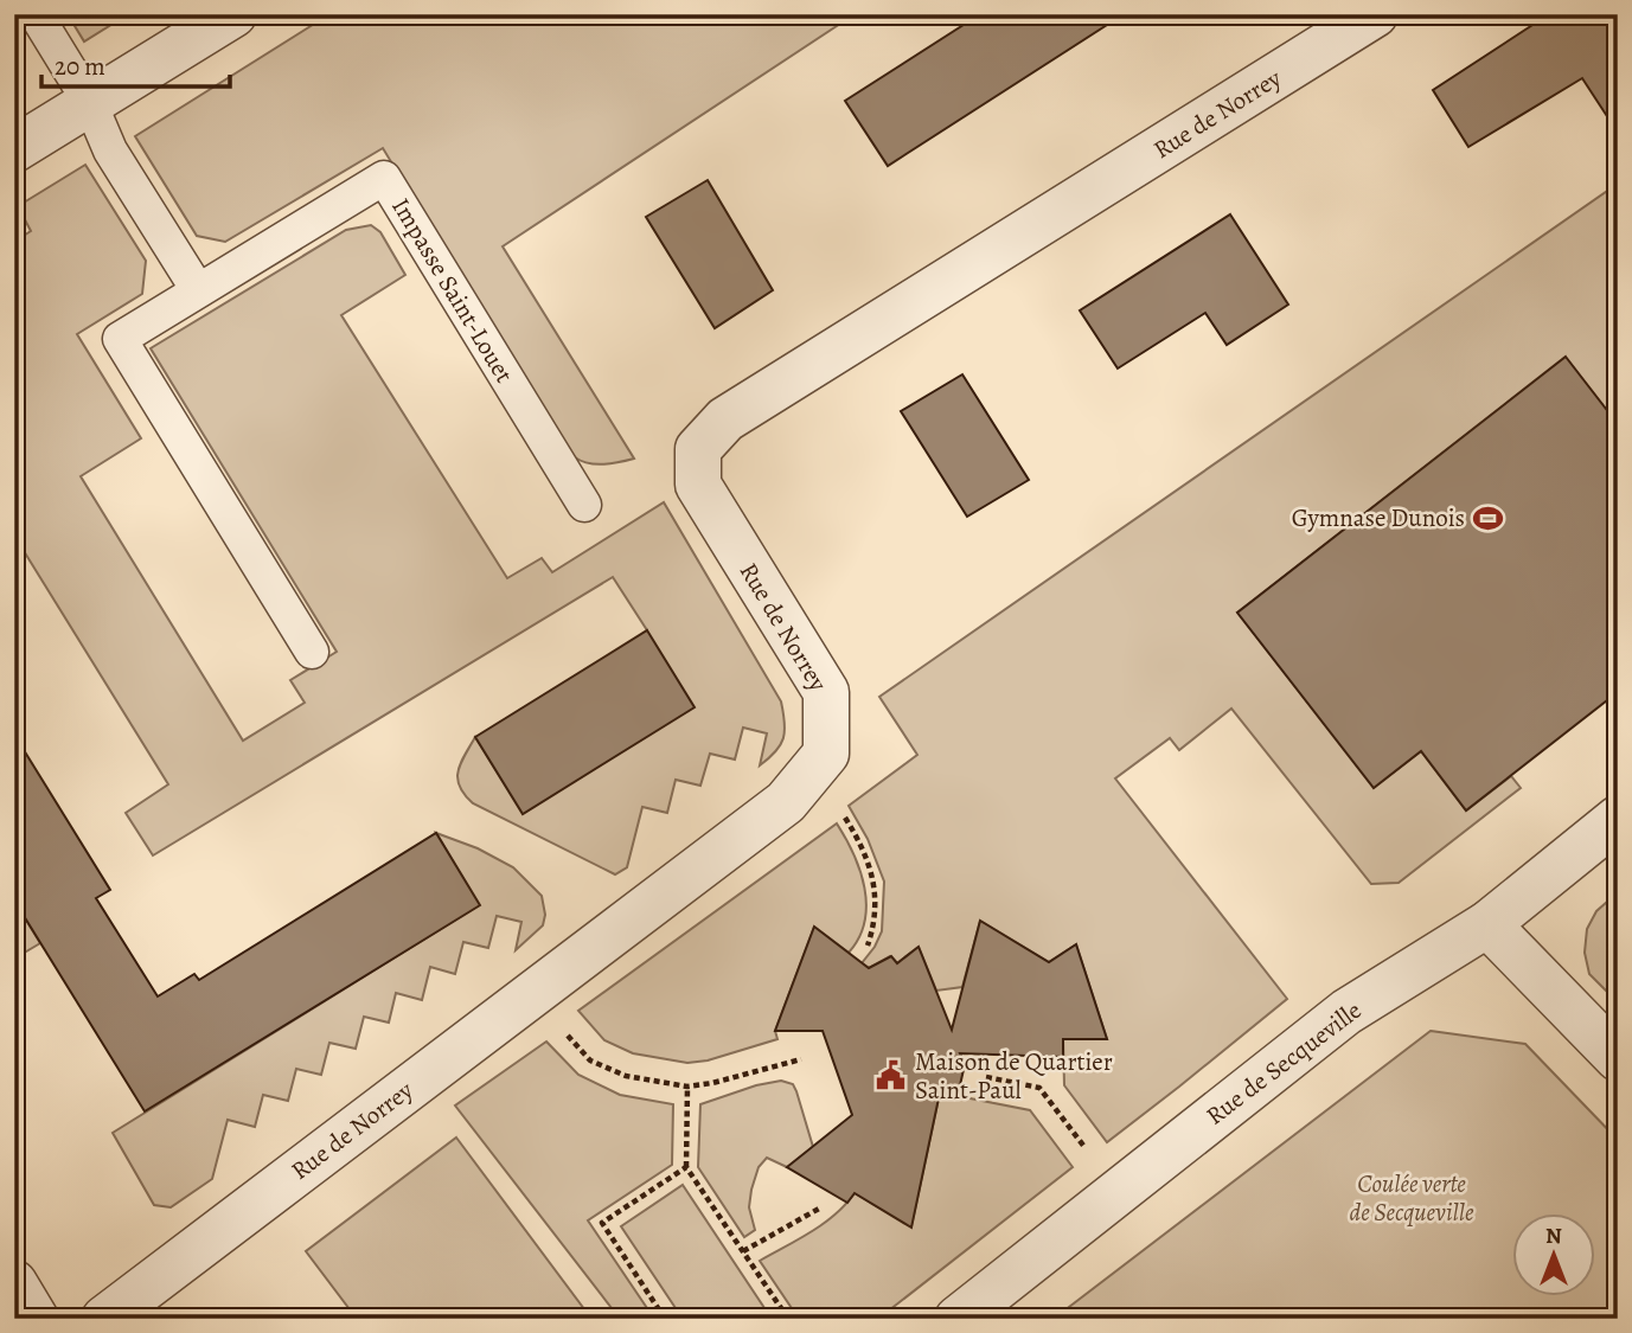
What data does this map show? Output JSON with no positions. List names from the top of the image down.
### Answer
{
  "streets": {
    "street": ["Rue de Norrey", "Rue de Secqueville"],
    "lane": ["Impasse Saint-Louet"]
  },
  "parks": ["Coulée verte de Secqueville"],
  "places": {
    "sports": ["Gymnase Dunois"],
    "public building": ["Maison de Quartier Saint-Paul"]
  },
  "scale_bar": "20 m",
  "north": "top"
}
